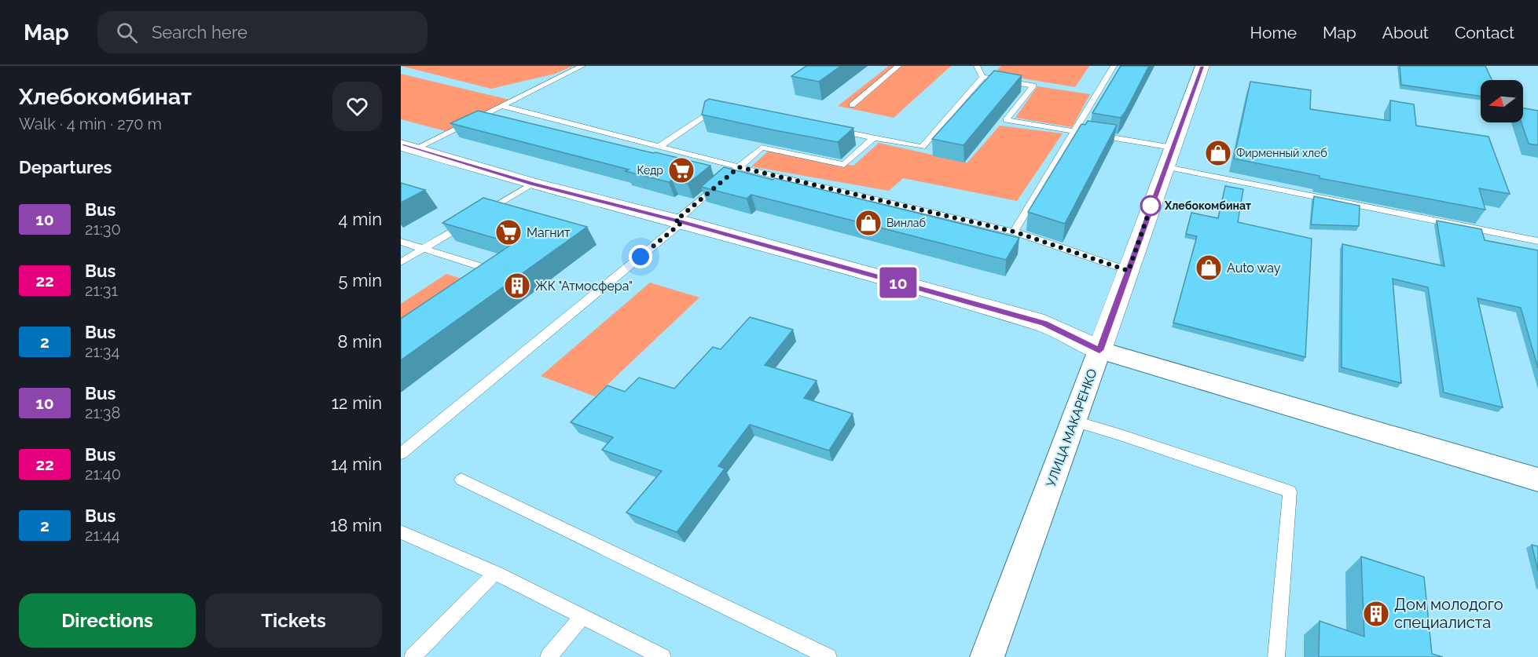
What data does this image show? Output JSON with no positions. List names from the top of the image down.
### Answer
{
  "streets": {
    "street": ["УЛИЦА МАКАРЕНКО"]
  },
  "places": {
    "shop": ["Фирменный хлеб", "Винлаб", "Auto way"],
    "supermarket": ["Кедр", "Магнит"],
    "other": ["Хлебокомбинат"],
    "building": ["ЖК \"Атмосфера\"", "Дом молодого специалиста"]
  },
  "lines": ["bus line 10"],
  "north": "left",
  "page": {
    "header": "Map",
    "search": "Search here",
    "nav": [
      "Home",
      "Map",
      "About",
      "Contact"
    ],
    "heading": [
      ["Хлебокомбинат", "Walk · 4 min · 270 m"],
      "Departures"
    ],
    "on_map": "10",
    "list": [
      {
        "mark": "10",
        "name": "Bus",
        "note": "21:30",
        "value": "4 min"
      },
      {
        "mark": "22",
        "name": "Bus",
        "note": "21:31",
        "value": "5 min"
      },
      {
        "mark": "2",
        "name": "Bus",
        "note": "21:34",
        "value": "8 min"
      },
      {
        "mark": "10",
        "name": "Bus",
        "note": "21:38",
        "value": "12 min"
      },
      {
        "mark": "22",
        "name": "Bus",
        "note": "21:40",
        "value": "14 min"
      },
      {
        "mark": "2",
        "name": "Bus",
        "note": "21:44",
        "value": "18 min"
      }
    ],
    "buttons": ["Directions", "Tickets"]
  }
}
